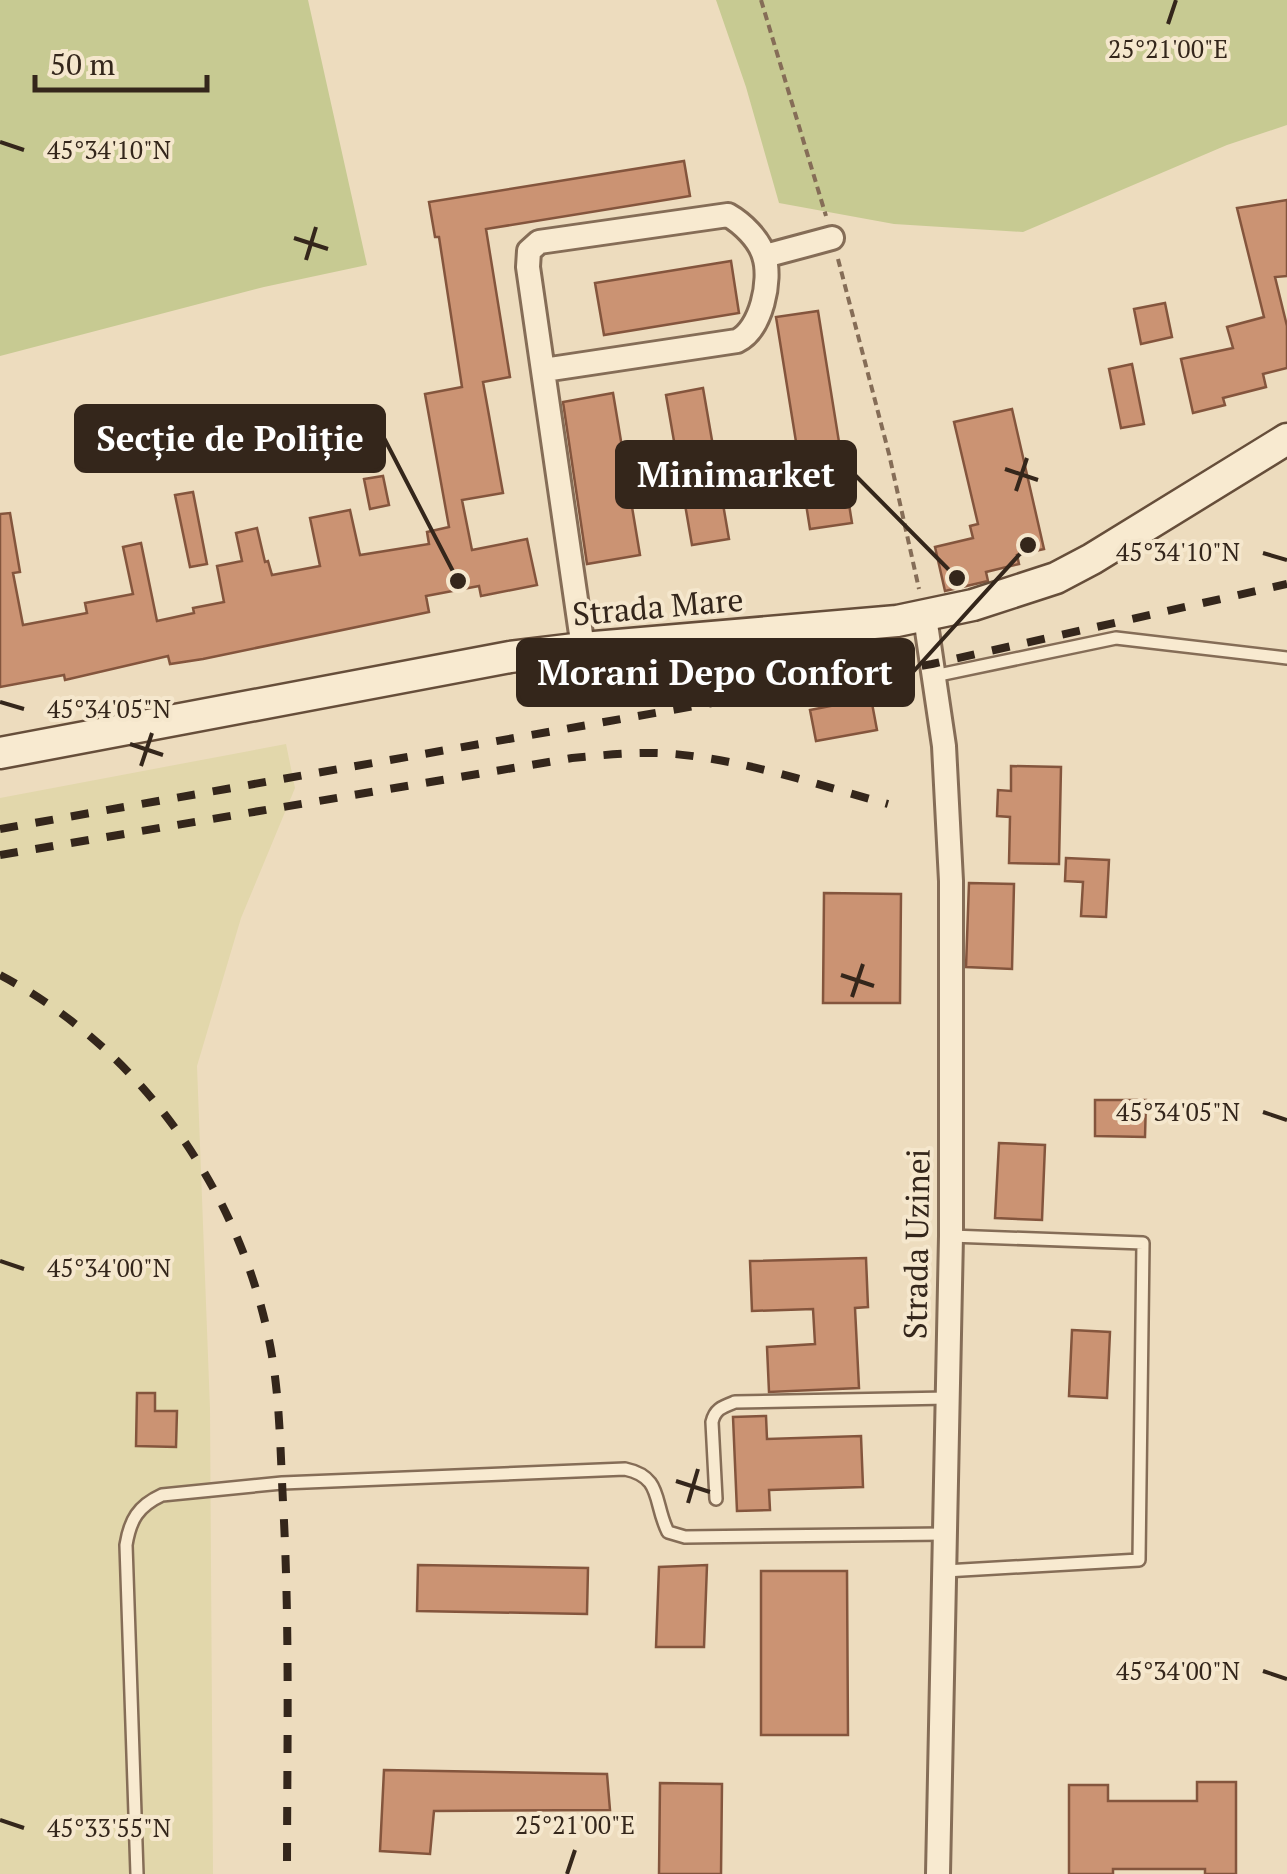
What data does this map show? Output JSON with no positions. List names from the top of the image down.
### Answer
{
  "streets": {
    "main road": ["Strada Mare"],
    "street": ["Strada Uzinei"]
  },
  "crossings": [
    ["Strada Mare", "Strada Uzinei"]
  ],
  "places": ["Morani Depo Confort", "Minimarket", "Secție de Poliție"],
  "scale_bar": "50 m",
  "coordinates": [
    "25°21'00\"E",
    "45°34'10\"N",
    "45°34'05\"N",
    "45°34'00\"N",
    "45°33'55\"N"
  ]
}
